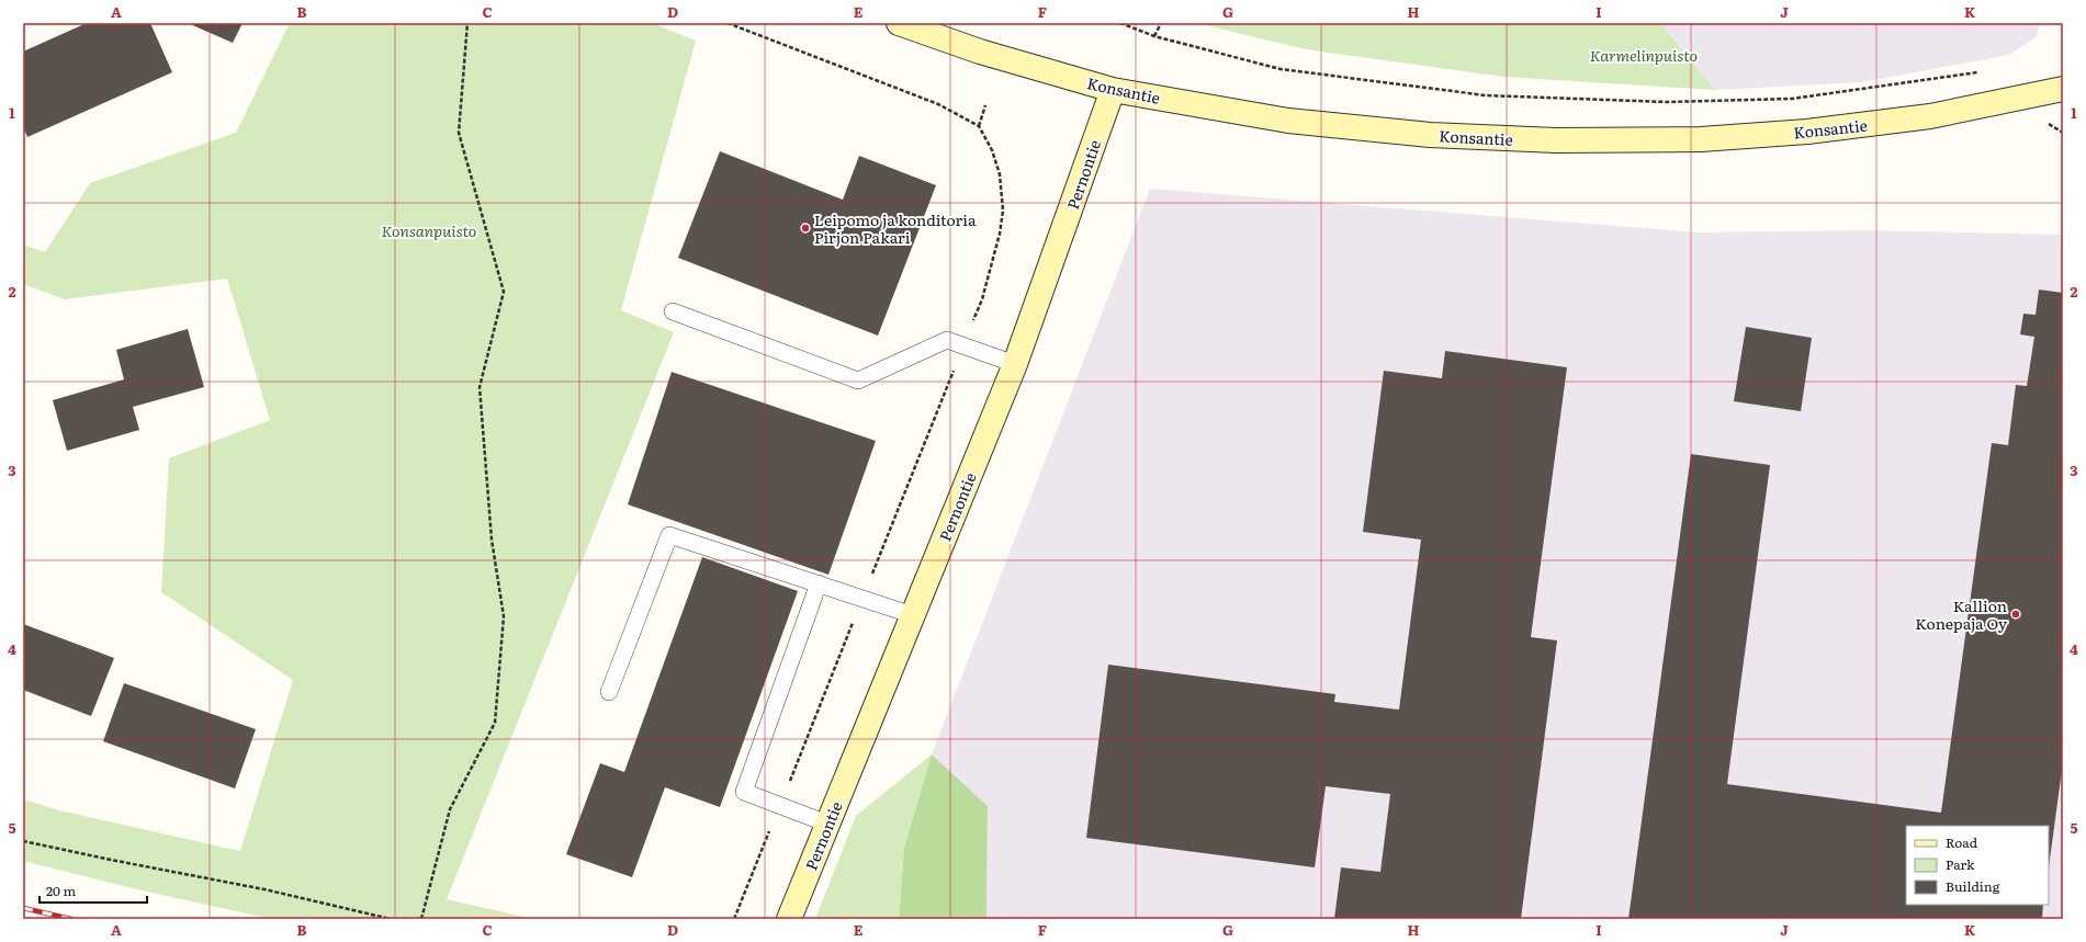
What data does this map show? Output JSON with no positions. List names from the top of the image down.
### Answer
{
  "streets": {
    "street": ["Konsantie", "Pernontie"]
  },
  "crossings": [
    ["Konsantie", "Pernontie"]
  ],
  "parks": ["Karmelinpuisto", "Konsanpuisto"],
  "places": ["Leipomo ja konditoria Pirjon Pakari", "Kallion Konepaja Oy"],
  "legend": ["Road", "Park", "Building"],
  "scale_bar": "20 m",
  "grid": {
    "columns": [
      "A",
      "B",
      "C",
      "D",
      "E",
      "F",
      "G",
      "H",
      "I",
      "J",
      "K"
    ],
    "rows": [
      "1",
      "2",
      "3",
      "4",
      "5"
    ]
  }
}
